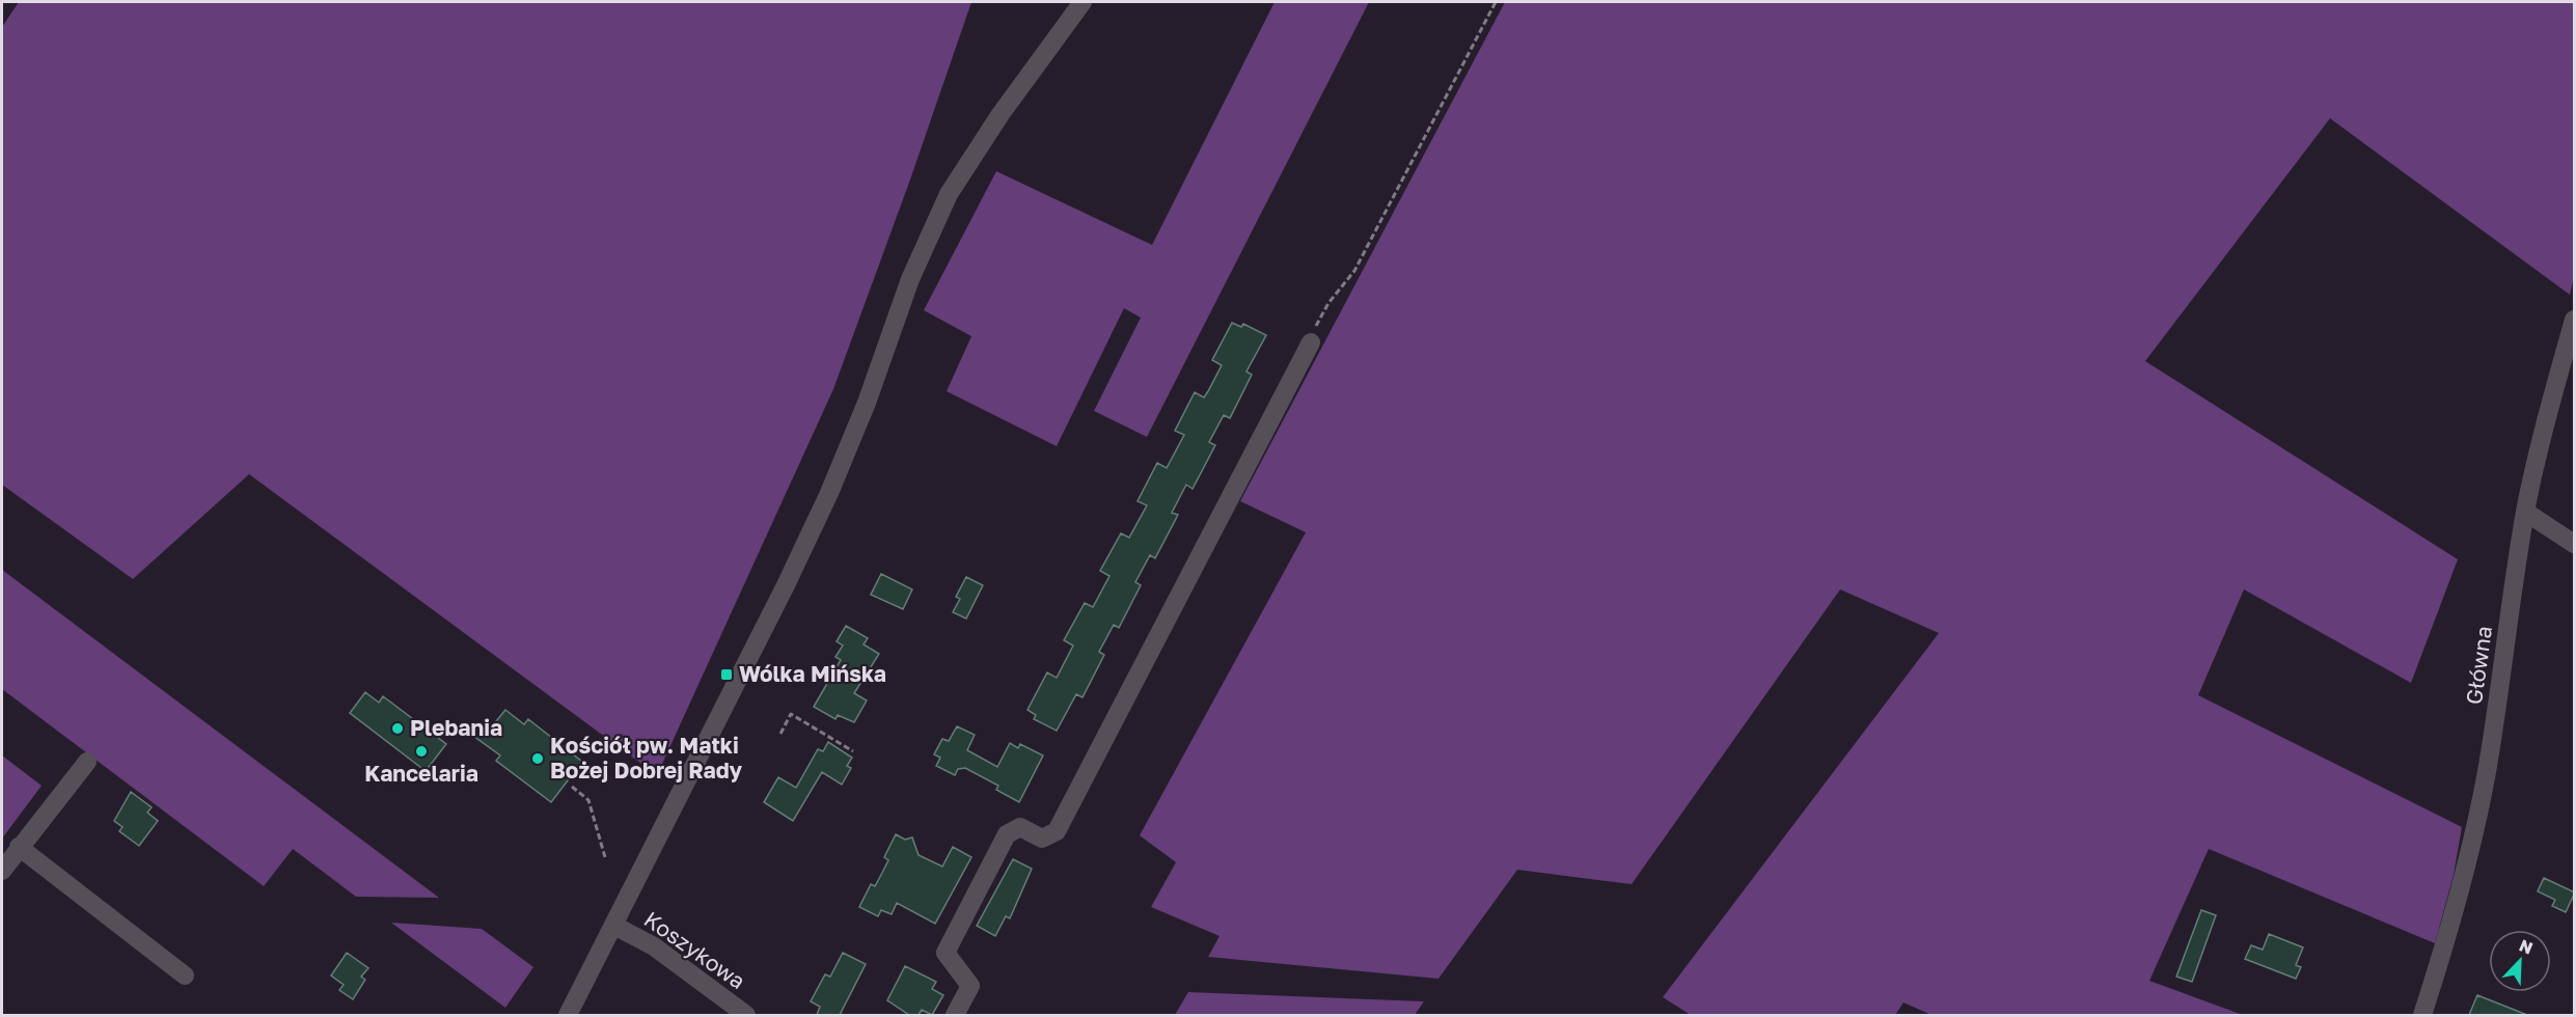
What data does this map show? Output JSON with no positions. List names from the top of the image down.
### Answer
{
  "streets": {
    "street": ["Główna", "Koszykowa"]
  },
  "places": {
    "transit": ["Wólka Mińska"],
    "other": ["Plebania", "Kancelaria", "Kościół pw. Matki Bożej Dobrej Rady"]
  },
  "north": "top right"
}
